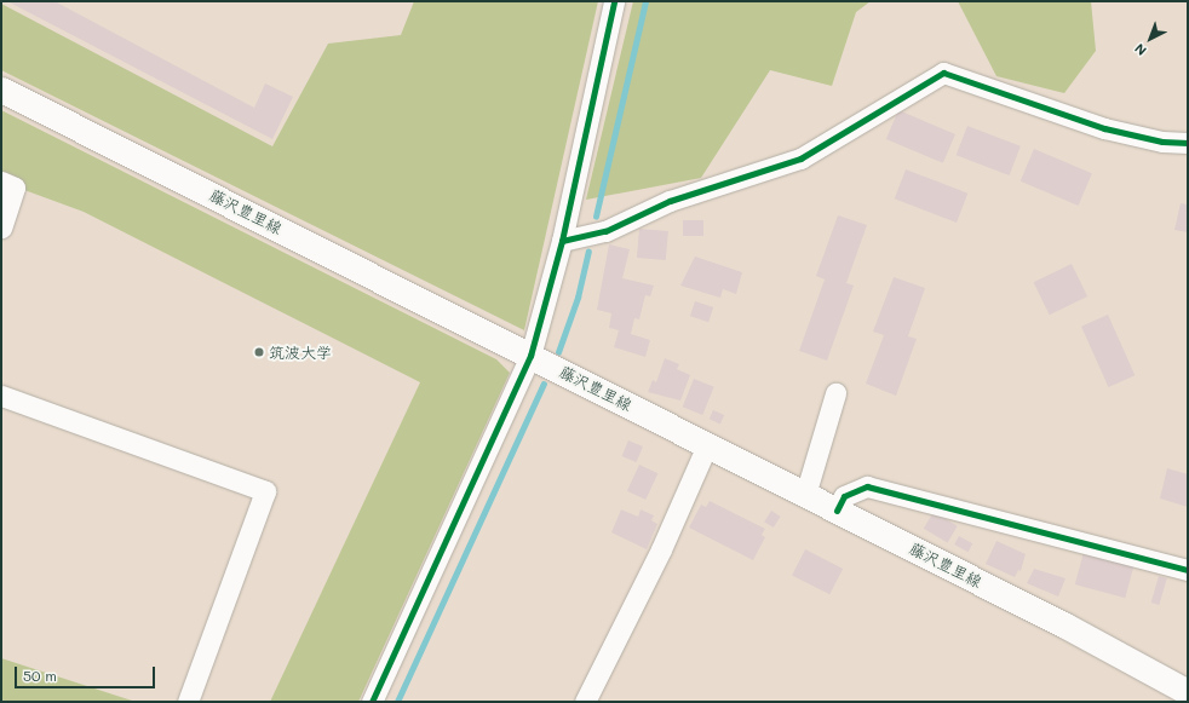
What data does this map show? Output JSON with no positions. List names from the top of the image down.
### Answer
{
  "streets": {
    "main road": ["藤沢豊里線"]
  },
  "places": ["筑波大学"],
  "scale_bar": "50 m",
  "north": "bottom left"
}
